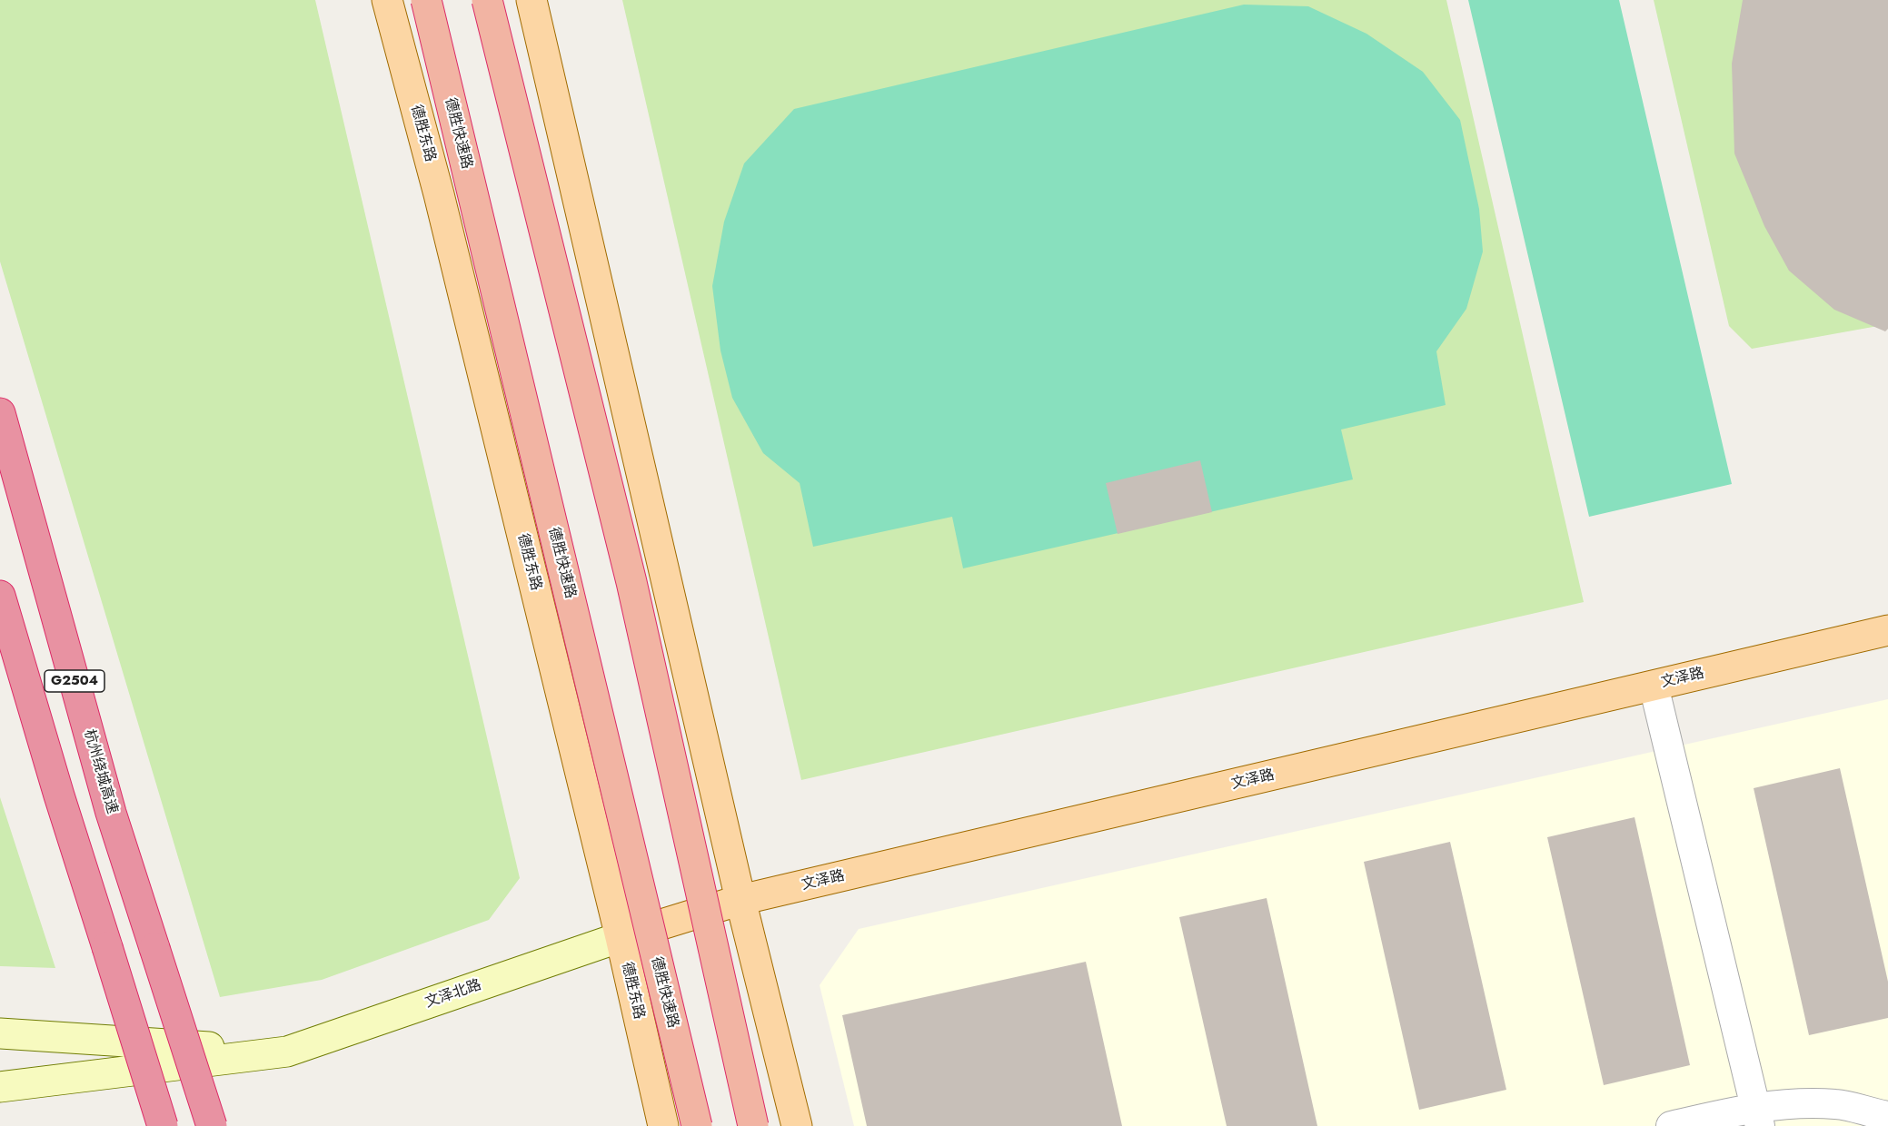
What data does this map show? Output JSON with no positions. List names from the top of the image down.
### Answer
{
  "streets": {
    "highway": ["德胜快速路", "G2504", "杭州绕城高速"],
    "main road": ["德胜东路", "文泽路", "文泽北路"]
  },
  "crossings": [
    ["德胜东路", "文泽路"],
    ["德胜东路", "文泽北路"],
    ["文泽路", "文泽北路"]
  ]
}
